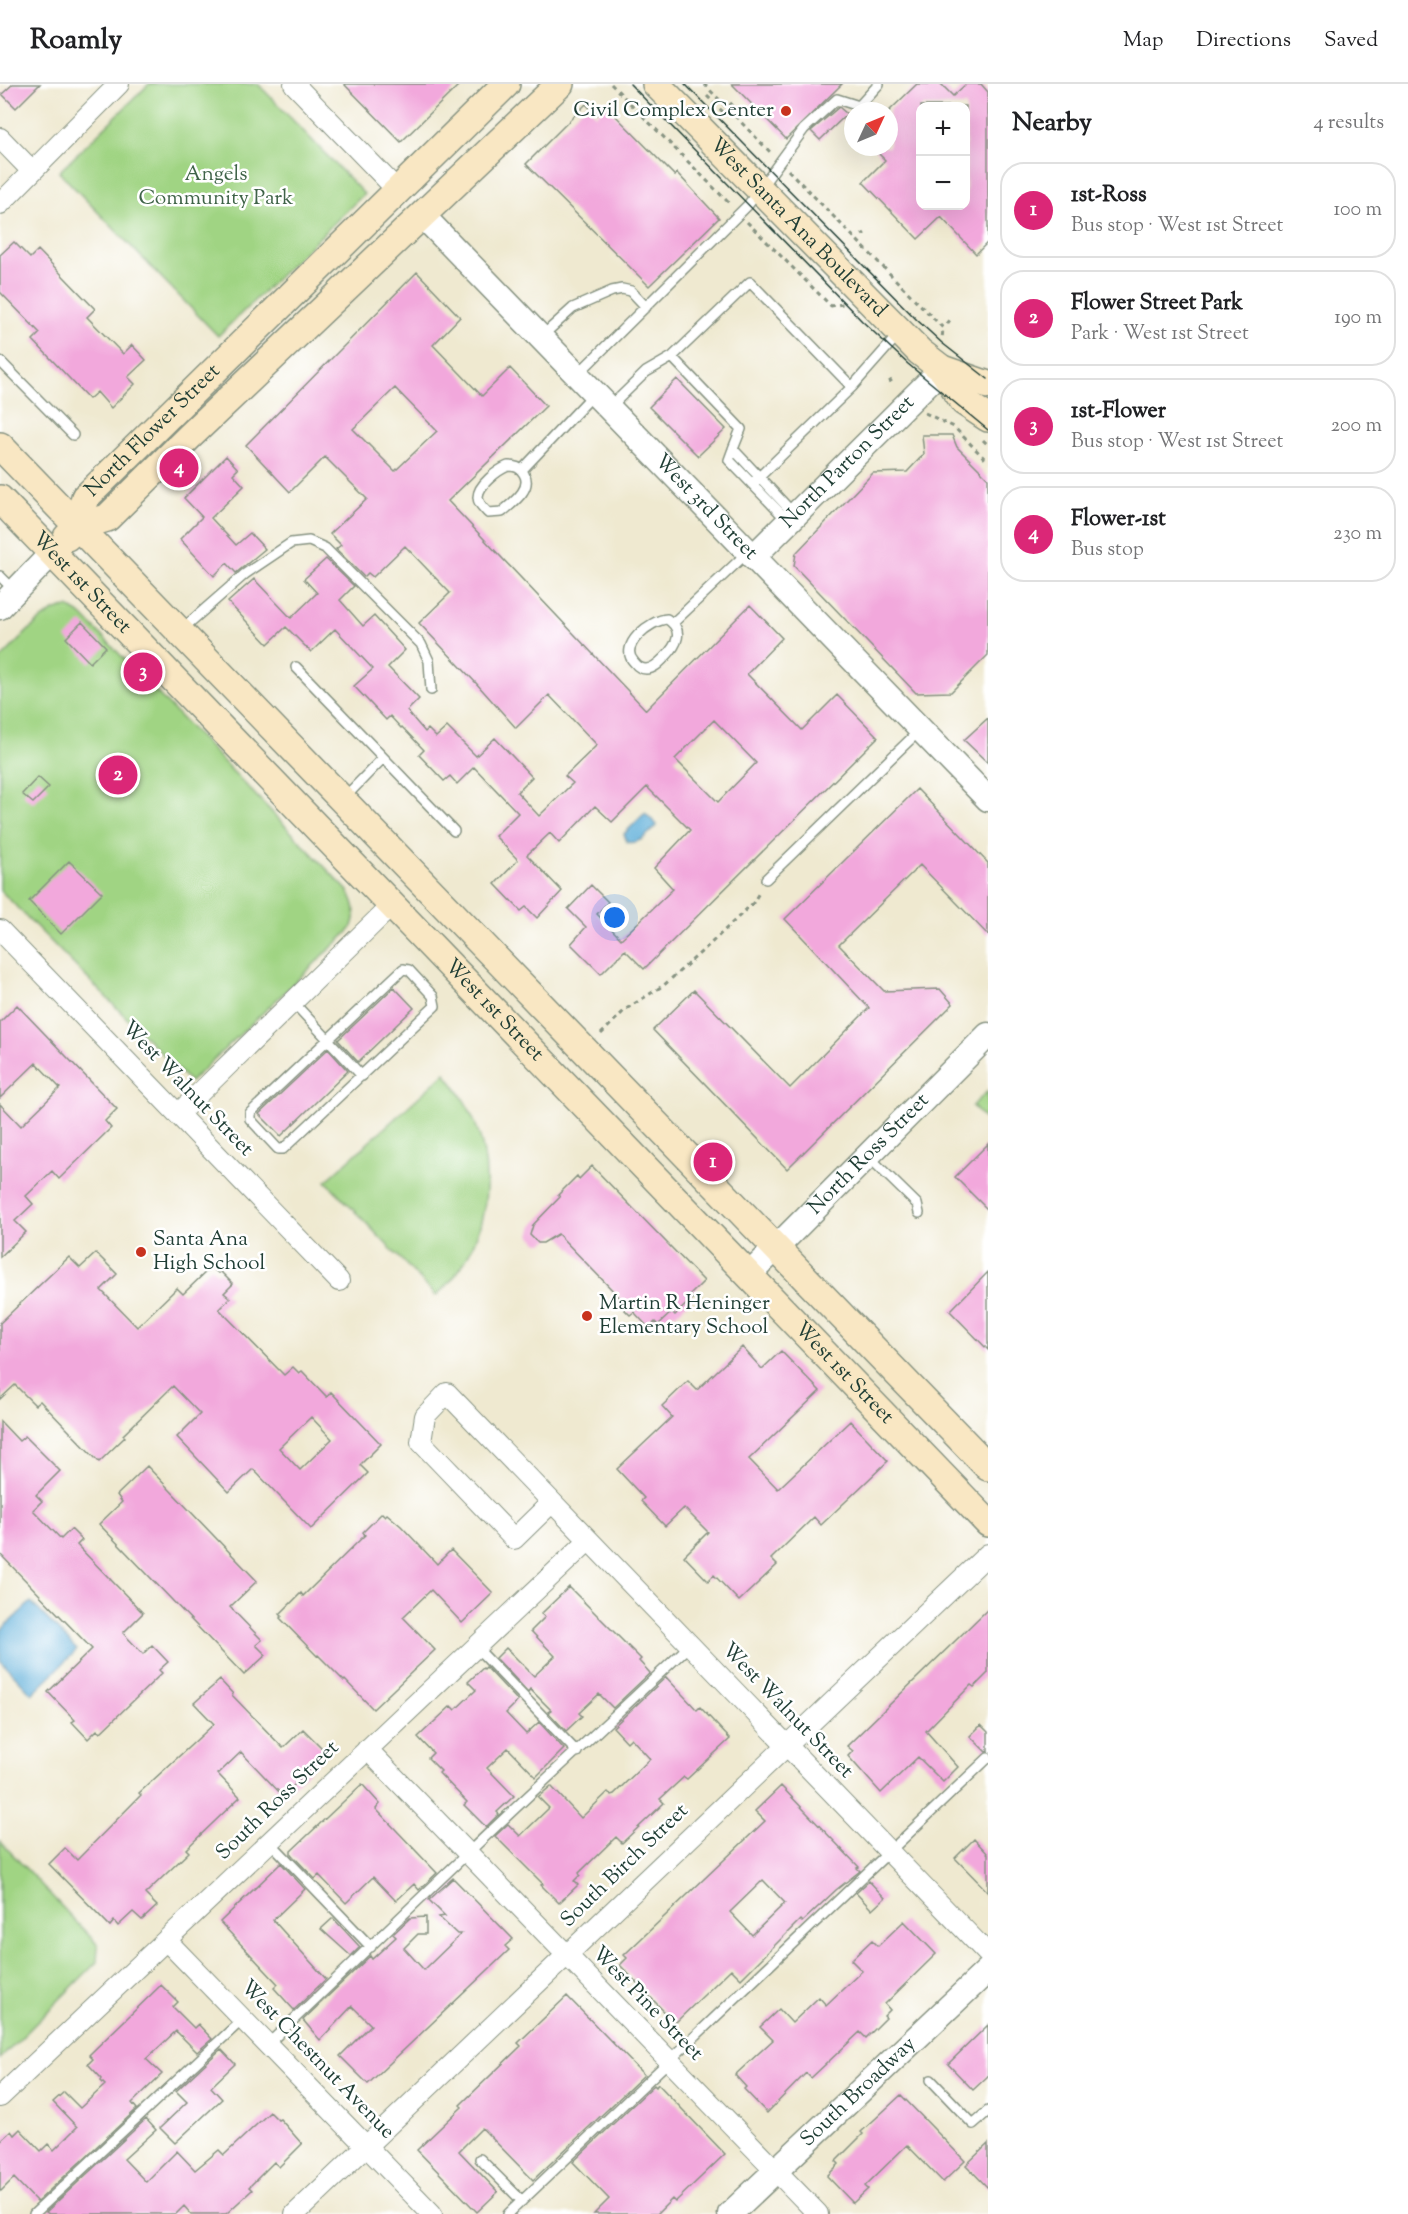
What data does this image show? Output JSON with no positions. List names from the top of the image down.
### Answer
{
  "streets": {
    "main road": ["West Santa Ana Boulevard", "North Flower Street", "West 1st Street"],
    "street": [
      "North Parton Street",
      "West 3rd Street",
      "West Walnut Street",
      "North Ross Street",
      "South Ross Street",
      "South Birch Street",
      "West Pine Street",
      "West Chestnut Avenue",
      "South Broadway"
    ]
  },
  "crossings": [
    ["West Santa Ana Boulevard", "North Parton Street"],
    ["North Flower Street", "West 3rd Street"],
    ["North Flower Street", "West 1st Street"],
    ["North Parton Street", "West 3rd Street"],
    ["West 1st Street", "North Ross Street"],
    ["West Walnut Street", "South Ross Street"],
    ["West Walnut Street", "South Birch Street"],
    ["South Ross Street", "West Pine Street"],
    ["South Ross Street", "West Chestnut Avenue"],
    ["South Birch Street", "West Pine Street"],
    ["South Birch Street", "West Chestnut Avenue"],
    ["West Pine Street", "South Broadway"]
  ],
  "parks": ["Angels Community Park"],
  "places": ["Civil Complex Center", "Santa Ana High School", "Martin R Heninger Elementary School"],
  "north": "top right",
  "page": {
    "header": "Roamly",
    "nav": ["Map", "Directions", "Saved"],
    "heading": ["Nearby", "4 results"],
    "map_buttons": ["+", "−"],
    "list": [
      {
        "mark": "1",
        "name": "1st-Ross",
        "note": "Bus stop · West 1st Street",
        "value": "100 m"
      },
      {
        "mark": "2",
        "name": "Flower Street Park",
        "note": "Park · West 1st Street",
        "value": "190 m"
      },
      {
        "mark": "3",
        "name": "1st-Flower",
        "note": "Bus stop · West 1st Street",
        "value": "200 m"
      },
      {
        "mark": "4",
        "name": "Flower-1st",
        "note": "Bus stop",
        "value": "230 m"
      }
    ],
    "pins": [
      "4",
      "3",
      "2",
      "1"
    ]
  }
}
